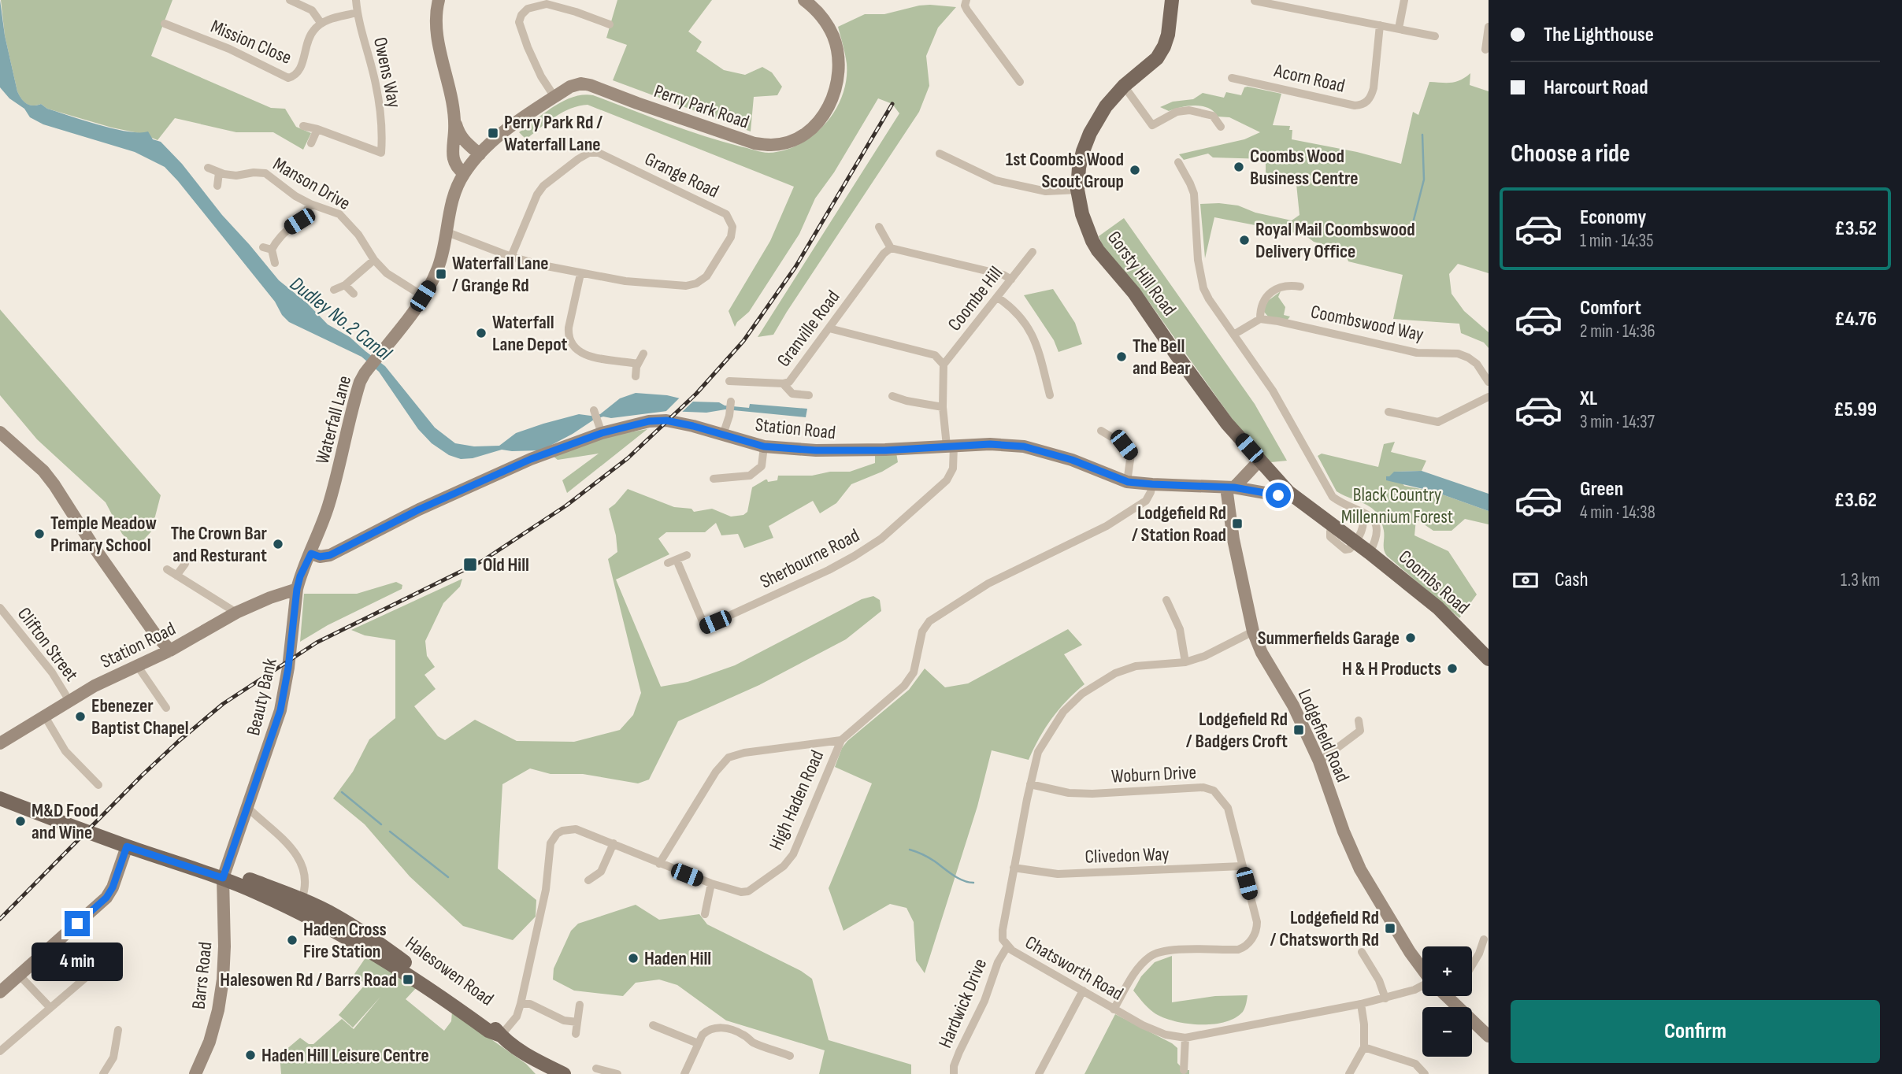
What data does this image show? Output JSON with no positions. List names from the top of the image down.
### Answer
{
  "streets": {
    "main road": ["Gorsty Hill Road", "Coombs Road", "Halesowen Road"],
    "street": [
      "Mission Close",
      "Owens Way",
      "Acorn Road",
      "Perry Park Road",
      "Grange Road",
      "Manson Drive",
      "Coombe Hill",
      "Coombswood Way",
      "Granville Road",
      "Waterfall Lane",
      "Station Road",
      "Sherbourne Road",
      "Clifton Street",
      "Beauty Bank",
      "Lodgefield Road",
      "Woburn Drive",
      "High Haden Road",
      "Clivedon Way",
      "Chatsworth Road",
      "Barrs Road",
      "Hardwick Drive"
    ]
  },
  "crossings": [
    ["Perry Park Road", "Waterfall Lane"],
    ["Grange Road", "Waterfall Lane"],
    ["Manson Drive", "Waterfall Lane"],
    ["Gorsty Hill Road", "Coombs Road"],
    ["Waterfall Lane", "Station Road"],
    ["Waterfall Lane", "Beauty Bank"],
    ["Station Road", "Sherbourne Road"],
    ["Station Road", "Clifton Street"],
    ["Station Road", "Beauty Bank"],
    ["Station Road", "Lodgefield Road"],
    ["Station Road", "High Haden Road"],
    ["Beauty Bank", "Halesowen Road"],
    ["Beauty Bank", "Barrs Road"],
    ["Lodgefield Road", "Chatsworth Road"],
    ["Woburn Drive", "Clivedon Way"],
    ["Woburn Drive", "Chatsworth Road"],
    ["High Haden Road", "Halesowen Road"],
    ["Clivedon Way", "Chatsworth Road"],
    ["Chatsworth Road", "Hardwick Drive"],
    ["Halesowen Road", "Barrs Road"]
  ],
  "water": ["Dudley No.2 Canal"],
  "parks": ["Black Country Millennium Forest"],
  "places": {
    "transit": [
      "Perry Park Rd / Waterfall Lane",
      "Waterfall Lane / Grange Rd",
      "Lodgefield Rd / Station Road",
      "Old Hill",
      "Lodgefield Rd / Badgers Croft",
      "Lodgefield Rd / Chatsworth Rd",
      "Halesowen Rd / Barrs Road"
    ],
    "other": [
      "Coombs Wood Business Centre",
      "1st Coombs Wood Scout Group",
      "Royal Mail Coombswood Delivery Office",
      "Waterfall Lane Depot",
      "The Bell and Bear",
      "Temple Meadow Primary School",
      "The Crown Bar and Resturant",
      "Summerfields Garage",
      "H & H Products",
      "Ebenezer Baptist Chapel",
      "M&D Food and Wine",
      "Haden Cross Fire Station",
      "Haden Hill",
      "Haden Hill Leisure Centre"
    ]
  },
  "page": {
    "banner": ["The Lighthouse", "Harcourt Road"],
    "heading": "Choose a ride",
    "list": [
      {
        "name": "Economy",
        "note": "1 min · 14:35",
        "value": "£3.52"
      },
      {
        "name": "Comfort",
        "note": "2 min · 14:36",
        "value": "£4.76"
      },
      {
        "name": "XL",
        "note": "3 min · 14:37",
        "value": "£5.99"
      },
      {
        "name": "Green",
        "note": "4 min · 14:38",
        "value": "£3.62"
      }
    ],
    "pay": ["Cash", "1.3 km"],
    "bubble": "4 min",
    "map_buttons": ["+", "−"],
    "buttons": "Confirm"
  }
}
